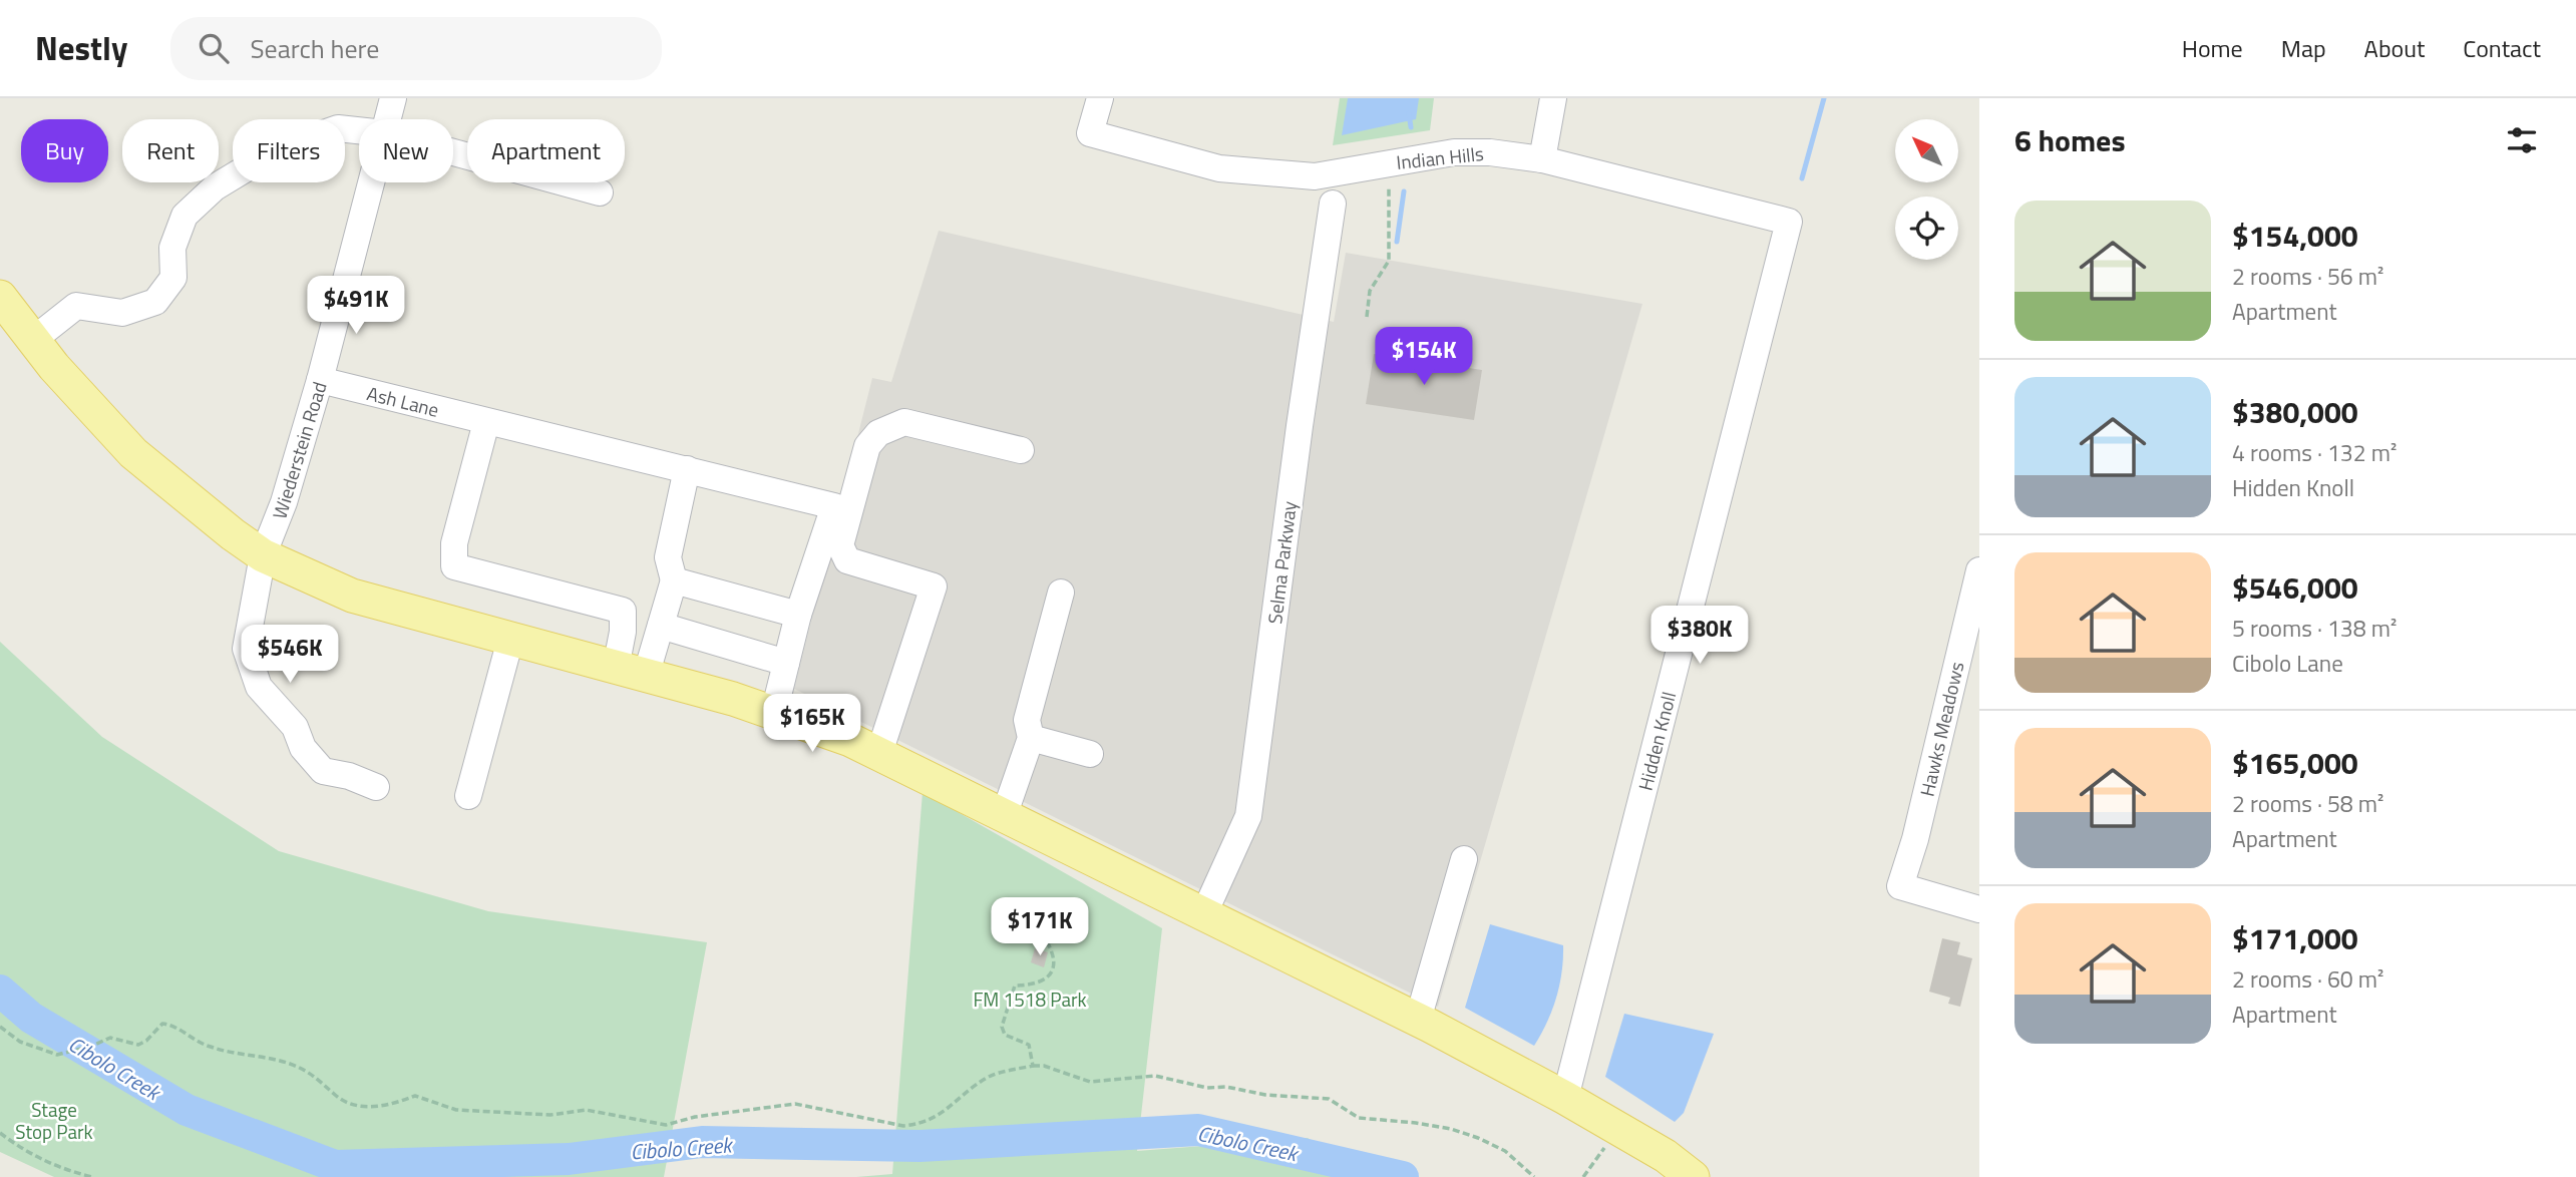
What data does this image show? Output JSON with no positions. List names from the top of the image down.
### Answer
{
  "streets": {
    "street": [
      "Indian Hills",
      "Ash Lane",
      "Wiederstein Road",
      "Selma Parkway",
      "Hawks Meadows",
      "Hidden Knoll"
    ]
  },
  "crossings": [
    ["Indian Hills", "Hidden Knoll"],
    ["Ash Lane", "Wiederstein Road"]
  ],
  "water": ["Cibolo Creek"],
  "parks": ["FM 1518 Park", "Stage Stop Park"],
  "north": "top left",
  "page": {
    "header": "Nestly",
    "search": "Search here",
    "nav": [
      "Home",
      "Map",
      "About",
      "Contact"
    ],
    "heading": "6 homes",
    "chip": [
      "Buy",
      "Rent",
      "Filters",
      "New",
      "Apartment"
    ],
    "list": [
      {
        "name": "$154,000",
        "note": "2 rooms · 56 m² · Apartment"
      },
      {
        "name": "$380,000",
        "note": "4 rooms · 132 m² · Hidden Knoll"
      },
      {
        "name": "$546,000",
        "note": "5 rooms · 138 m² · Cibolo Lane"
      },
      {
        "name": "$165,000",
        "note": "2 rooms · 58 m² · Apartment"
      },
      {
        "name": "$171,000",
        "note": "2 rooms · 60 m² · Apartment"
      }
    ],
    "price": [
      "$491K",
      "$154K",
      "$380K",
      "$546K",
      "$165K",
      "$171K"
    ]
  }
}
